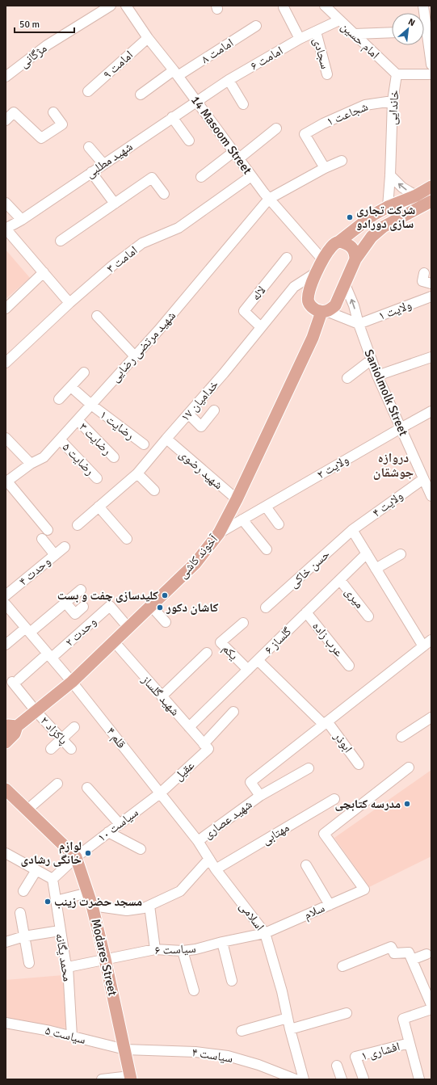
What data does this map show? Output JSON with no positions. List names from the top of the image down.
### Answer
{
  "streets": {
    "main road": ["آخوند کاشی", "Modares Street"],
    "street": [
      "امام حسین",
      "امامت ۸",
      "سجادی",
      "مژگانی",
      "امامت ۶",
      "امامت ۹",
      "خاندایی",
      "شجاعت ۱",
      "14 Masoom Street",
      "شهید مطلبی",
      "امامت ۳",
      "لاله",
      "ولایت ۱",
      "شهید مرتضی رضایی",
      "Saniolmolk Street",
      "خدامیان ۱۷",
      "رضایت ۱",
      "رضایت ۳",
      "رضایت ۵",
      "ولایت ۲",
      "شهید رضوی",
      "ولایت ۴",
      "حسن خاکی",
      "وحدت ۴",
      "میری",
      "وحدت ۲",
      "عرب زاده",
      "گلساز ۶",
      "یکم",
      "شهید گلساز",
      "پاکزاد ۲",
      "قلم ۴",
      "ابوذر",
      "عقیل",
      "شهید عصاری",
      "سیاست ۱۰",
      "مهتابی",
      "سلام",
      "اسلامی",
      "سیاست ۶",
      "محمد یگانه",
      "سیاست ۵",
      "افشاری ۱",
      "سیاست ۴"
    ]
  },
  "crossings": [
    ["امام حسین", "امامت ۶"],
    ["امام حسین", "خاندایی"],
    ["امامت ۸", "14 Masoom Street"],
    ["سجادی", "امامت ۶"],
    ["امامت ۶", "14 Masoom Street"],
    ["امامت ۶", "شهید مطلبی"],
    ["امامت ۹", "14 Masoom Street"],
    ["خاندایی", "شجاعت ۱"],
    ["14 Masoom Street", "شهید مطلبی"],
    ["14 Masoom Street", "امامت ۳"],
    ["14 Masoom Street", "شهید مرتضی رضایی"],
    ["لاله", "خدامیان ۱۷"],
    ["ولایت ۱", "Saniolmolk Street"],
    ["شهید مرتضی رضایی", "رضایت ۱"],
    ["شهید مرتضی رضایی", "رضایت ۳"],
    ["شهید مرتضی رضایی", "رضایت ۵"],
    ["Saniolmolk Street", "ولایت ۲"],
    ["Saniolmolk Street", "ولایت ۴"],
    ["خدامیان ۱۷", "شهید رضوی"],
    ["ولایت ۲", "آخوند کاشی"],
    ["شهید رضوی", "آخوند کاشی"],
    ["ولایت ۴", "حسن خاکی"],
    ["آخوند کاشی", "وحدت ۲"],
    ["آخوند کاشی", "شهید گلساز"],
    ["آخوند کاشی", "پاکزاد ۲"],
    ["آخوند کاشی", "قلم ۴"],
    ["میری", "گلساز ۶"],
    ["وحدت ۲", "پاکزاد ۲"],
    ["وحدت ۲", "قلم ۴"],
    ["عرب زاده", "گلساز ۶"],
    ["گلساز ۶", "یکم"],
    ["گلساز ۶", "شهید گلساز"],
    ["گلساز ۶", "ابوذر"],
    ["شهید گلساز", "عقیل"],
    ["قلم ۴", "عقیل"],
    ["قلم ۴", "سیاست ۱۰"],
    ["قلم ۴", "اسلامی"],
    ["ابوذر", "شهید عصاری"],
    ["عقیل", "سیاست ۱۰"],
    ["عقیل", "اسلامی"],
    ["شهید عصاری", "اسلامی"],
    ["سیاست ۱۰", "اسلامی"],
    ["سیاست ۱۰", "محمد یگانه"],
    ["سیاست ۱۰", "Modares Street"],
    ["مهتابی", "اسلامی"],
    ["سلام", "اسلامی"],
    ["سلام", "سیاست ۶"],
    ["اسلامی", "سیاست ۶"],
    ["سیاست ۶", "محمد یگانه"],
    ["سیاست ۶", "Modares Street"],
    ["محمد یگانه", "سیاست ۵"],
    ["Modares Street", "سیاست ۵"],
    ["Modares Street", "سیاست ۴"],
    ["سیاست ۵", "سیاست ۴"]
  ],
  "districts": ["دروازه جوشقان"],
  "places": [
    "شرکت تجاری سازی دورادو",
    "کلیدسازی چفت و بست",
    "کاشان دکور",
    "مدرسه کتابچی",
    "لوازم خانگی رشادی",
    "مسجد حضرت زینب"
  ],
  "scale_bar": "50 m",
  "north": "top right"
}
